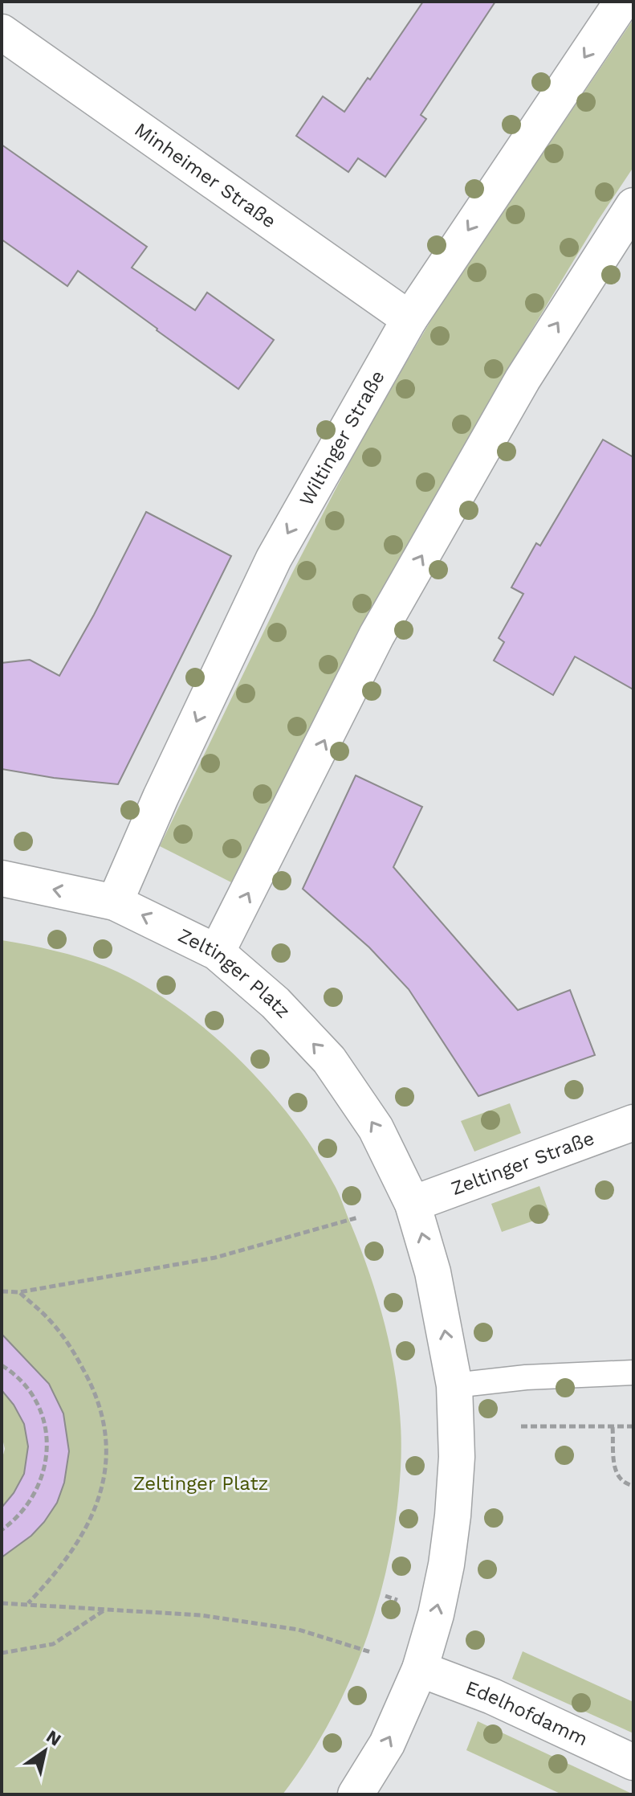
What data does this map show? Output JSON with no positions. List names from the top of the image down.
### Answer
{
  "streets": {
    "street": [
      "Minheimer Straße",
      "Wiltinger Straße",
      "Zeltinger Platz",
      "Zeltinger Straße",
      "Edelhofdamm"
    ]
  },
  "crossings": [
    ["Minheimer Straße", "Wiltinger Straße"],
    ["Wiltinger Straße", "Zeltinger Platz"],
    ["Zeltinger Platz", "Zeltinger Straße"],
    ["Zeltinger Platz", "Edelhofdamm"]
  ],
  "one_way": ["Zeltinger Platz"],
  "parks": ["Zeltinger Platz"],
  "north": "top right"
}
